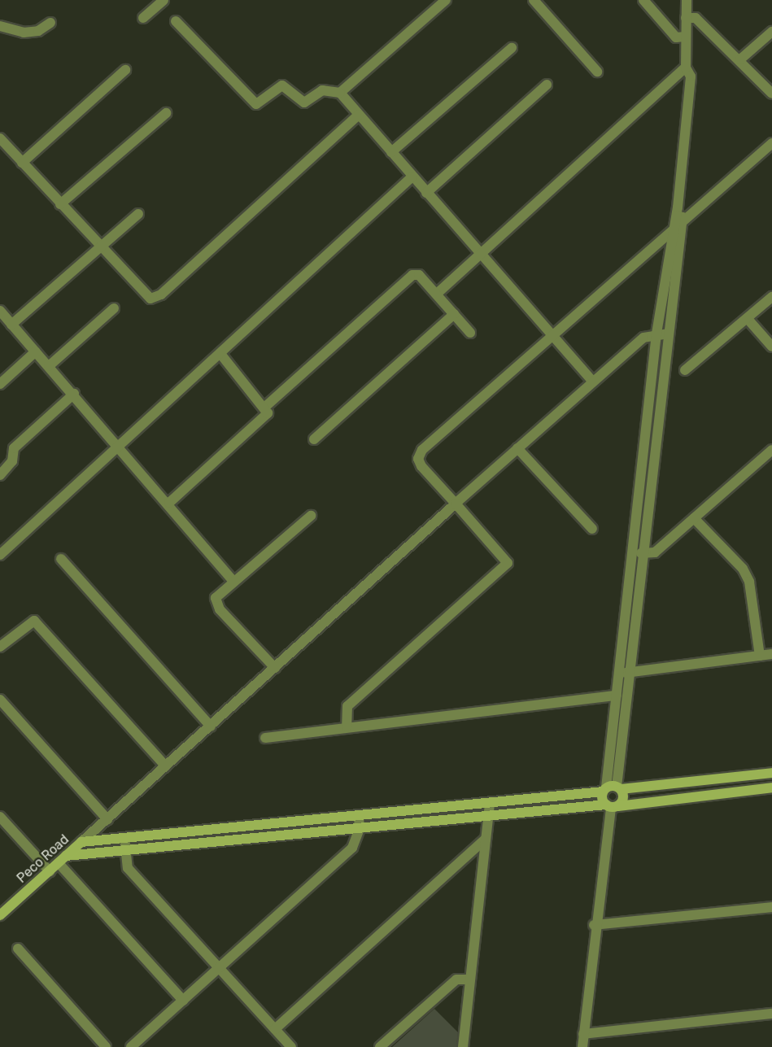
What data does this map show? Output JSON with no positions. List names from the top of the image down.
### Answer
{
  "streets": {
    "street": ["Peco Road"]
  }
}
